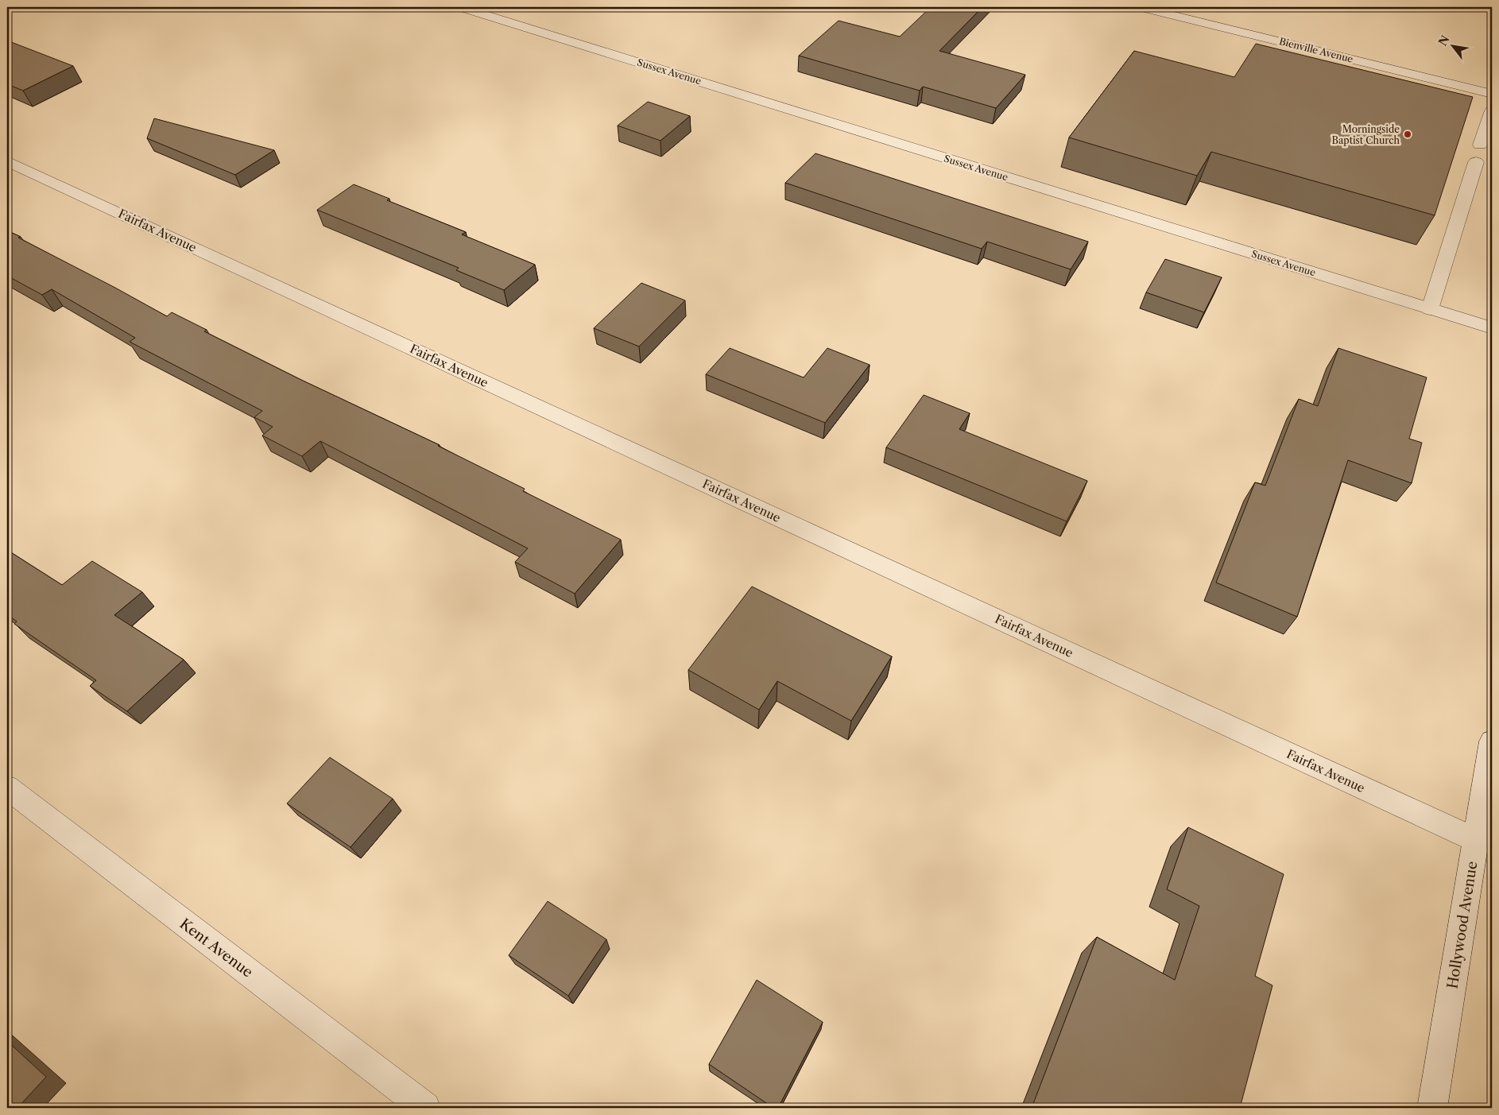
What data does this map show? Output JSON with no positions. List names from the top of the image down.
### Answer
{
  "streets": {
    "street": [
      "Bienville Avenue",
      "Sussex Avenue",
      "Fairfax Avenue",
      "Hollywood Avenue",
      "Kent Avenue"
    ]
  },
  "crossings": [
    ["Fairfax Avenue", "Hollywood Avenue"]
  ],
  "places": ["Morningside Baptist Church"],
  "north": "top left"
}
